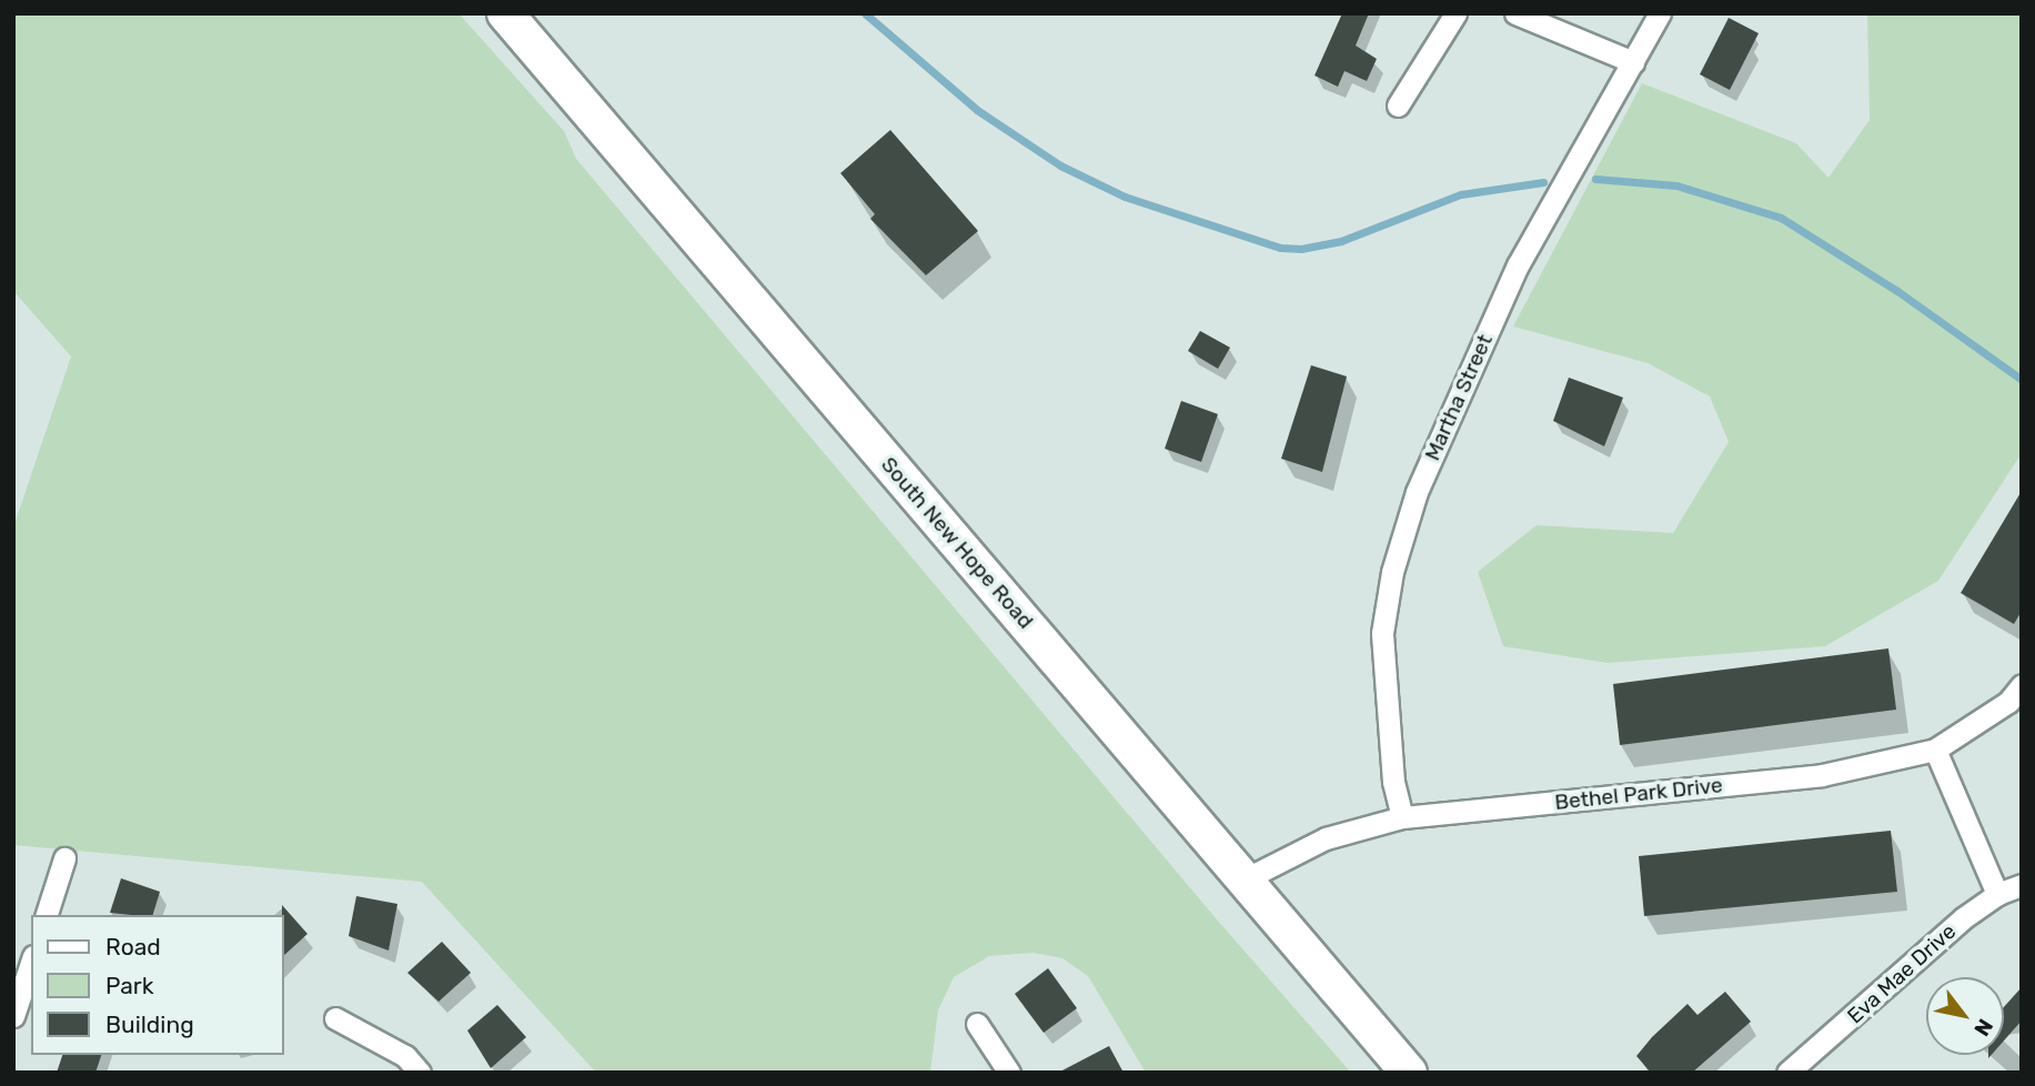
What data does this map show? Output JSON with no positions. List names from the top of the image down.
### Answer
{
  "streets": {
    "main road": ["South New Hope Road"],
    "street": ["Martha Street", "Bethel Park Drive", "Eva Mae Drive"]
  },
  "crossings": [
    ["Martha Street", "Bethel Park Drive"],
    ["South New Hope Road", "Bethel Park Drive"]
  ],
  "legend": ["Road", "Park", "Building"],
  "north": "bottom right"
}
